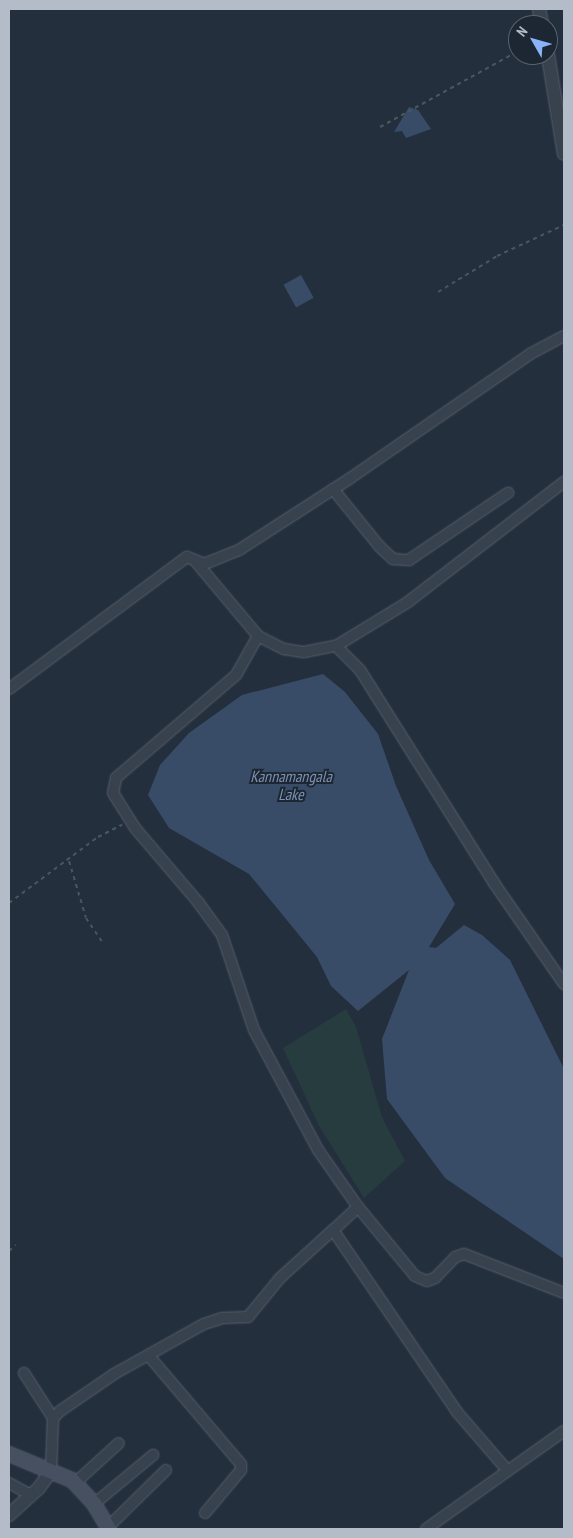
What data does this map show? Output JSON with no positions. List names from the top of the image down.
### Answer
{
  "water": ["Kannamangala Lake"],
  "north": "top left"
}
